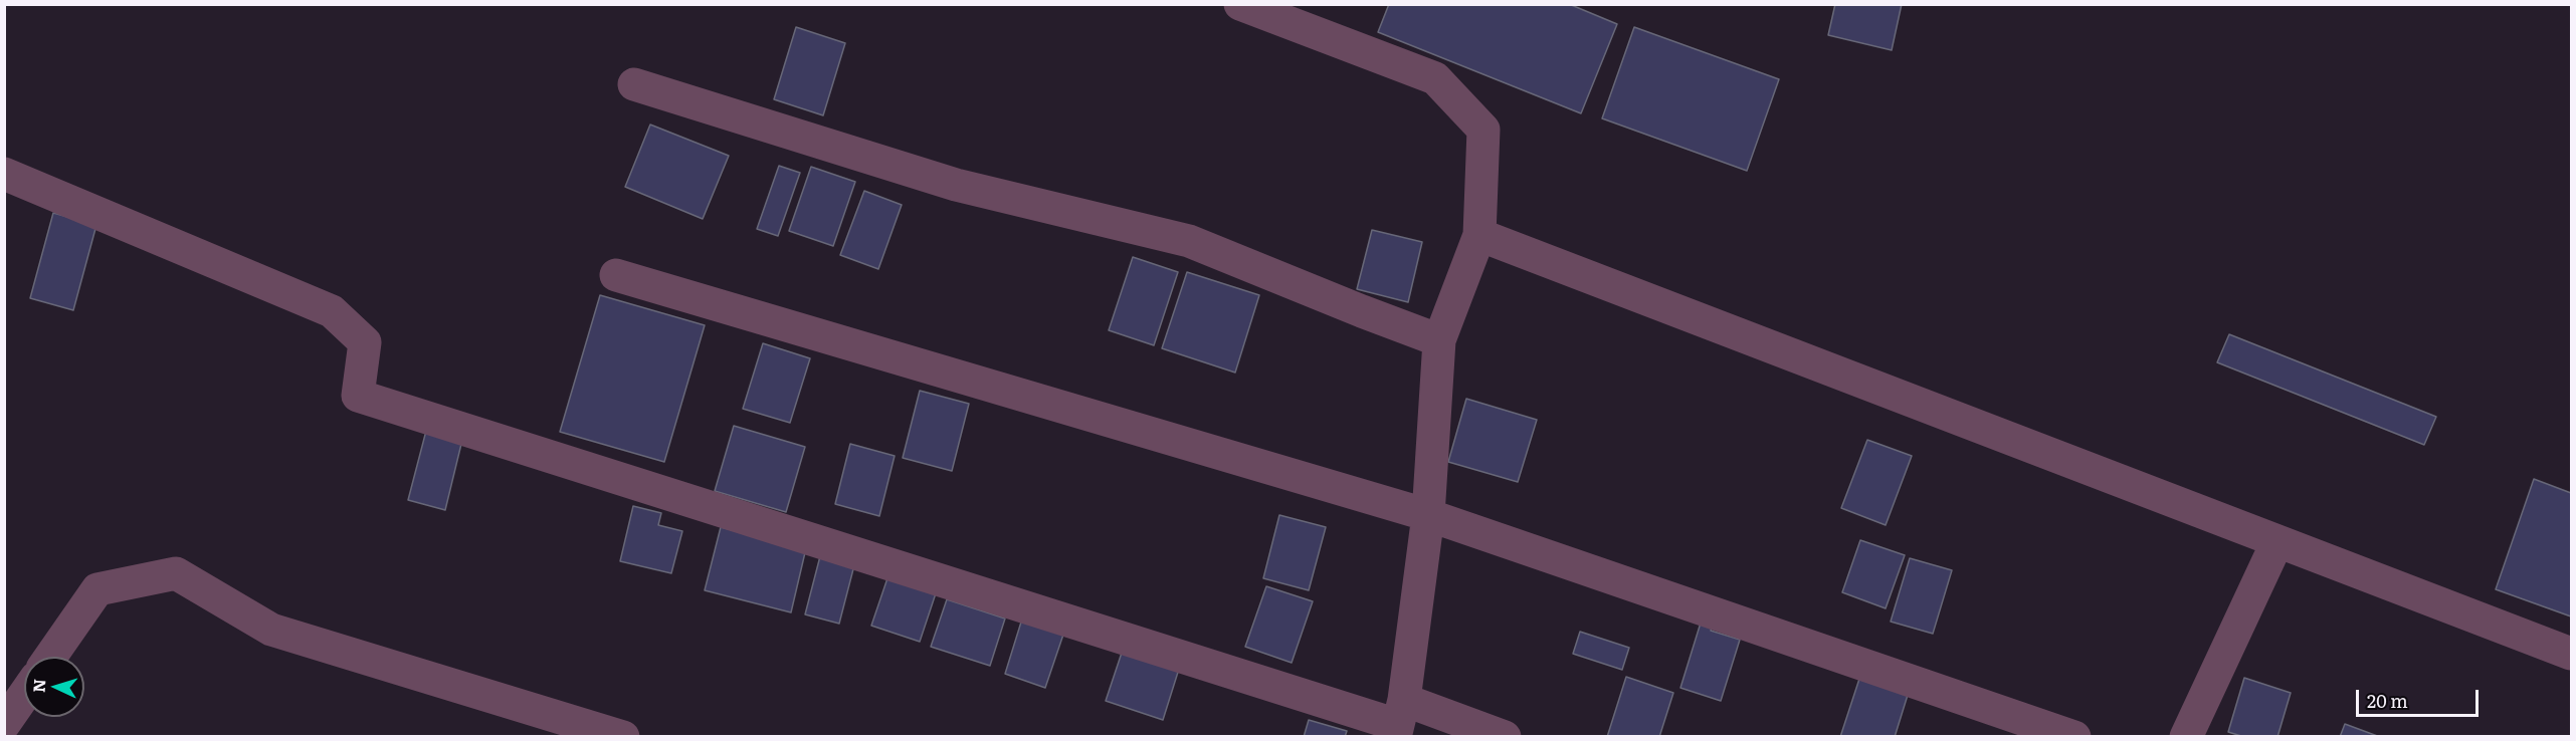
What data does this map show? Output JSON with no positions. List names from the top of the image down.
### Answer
{
  "scale_bar": "20 m",
  "north": "left"
}
